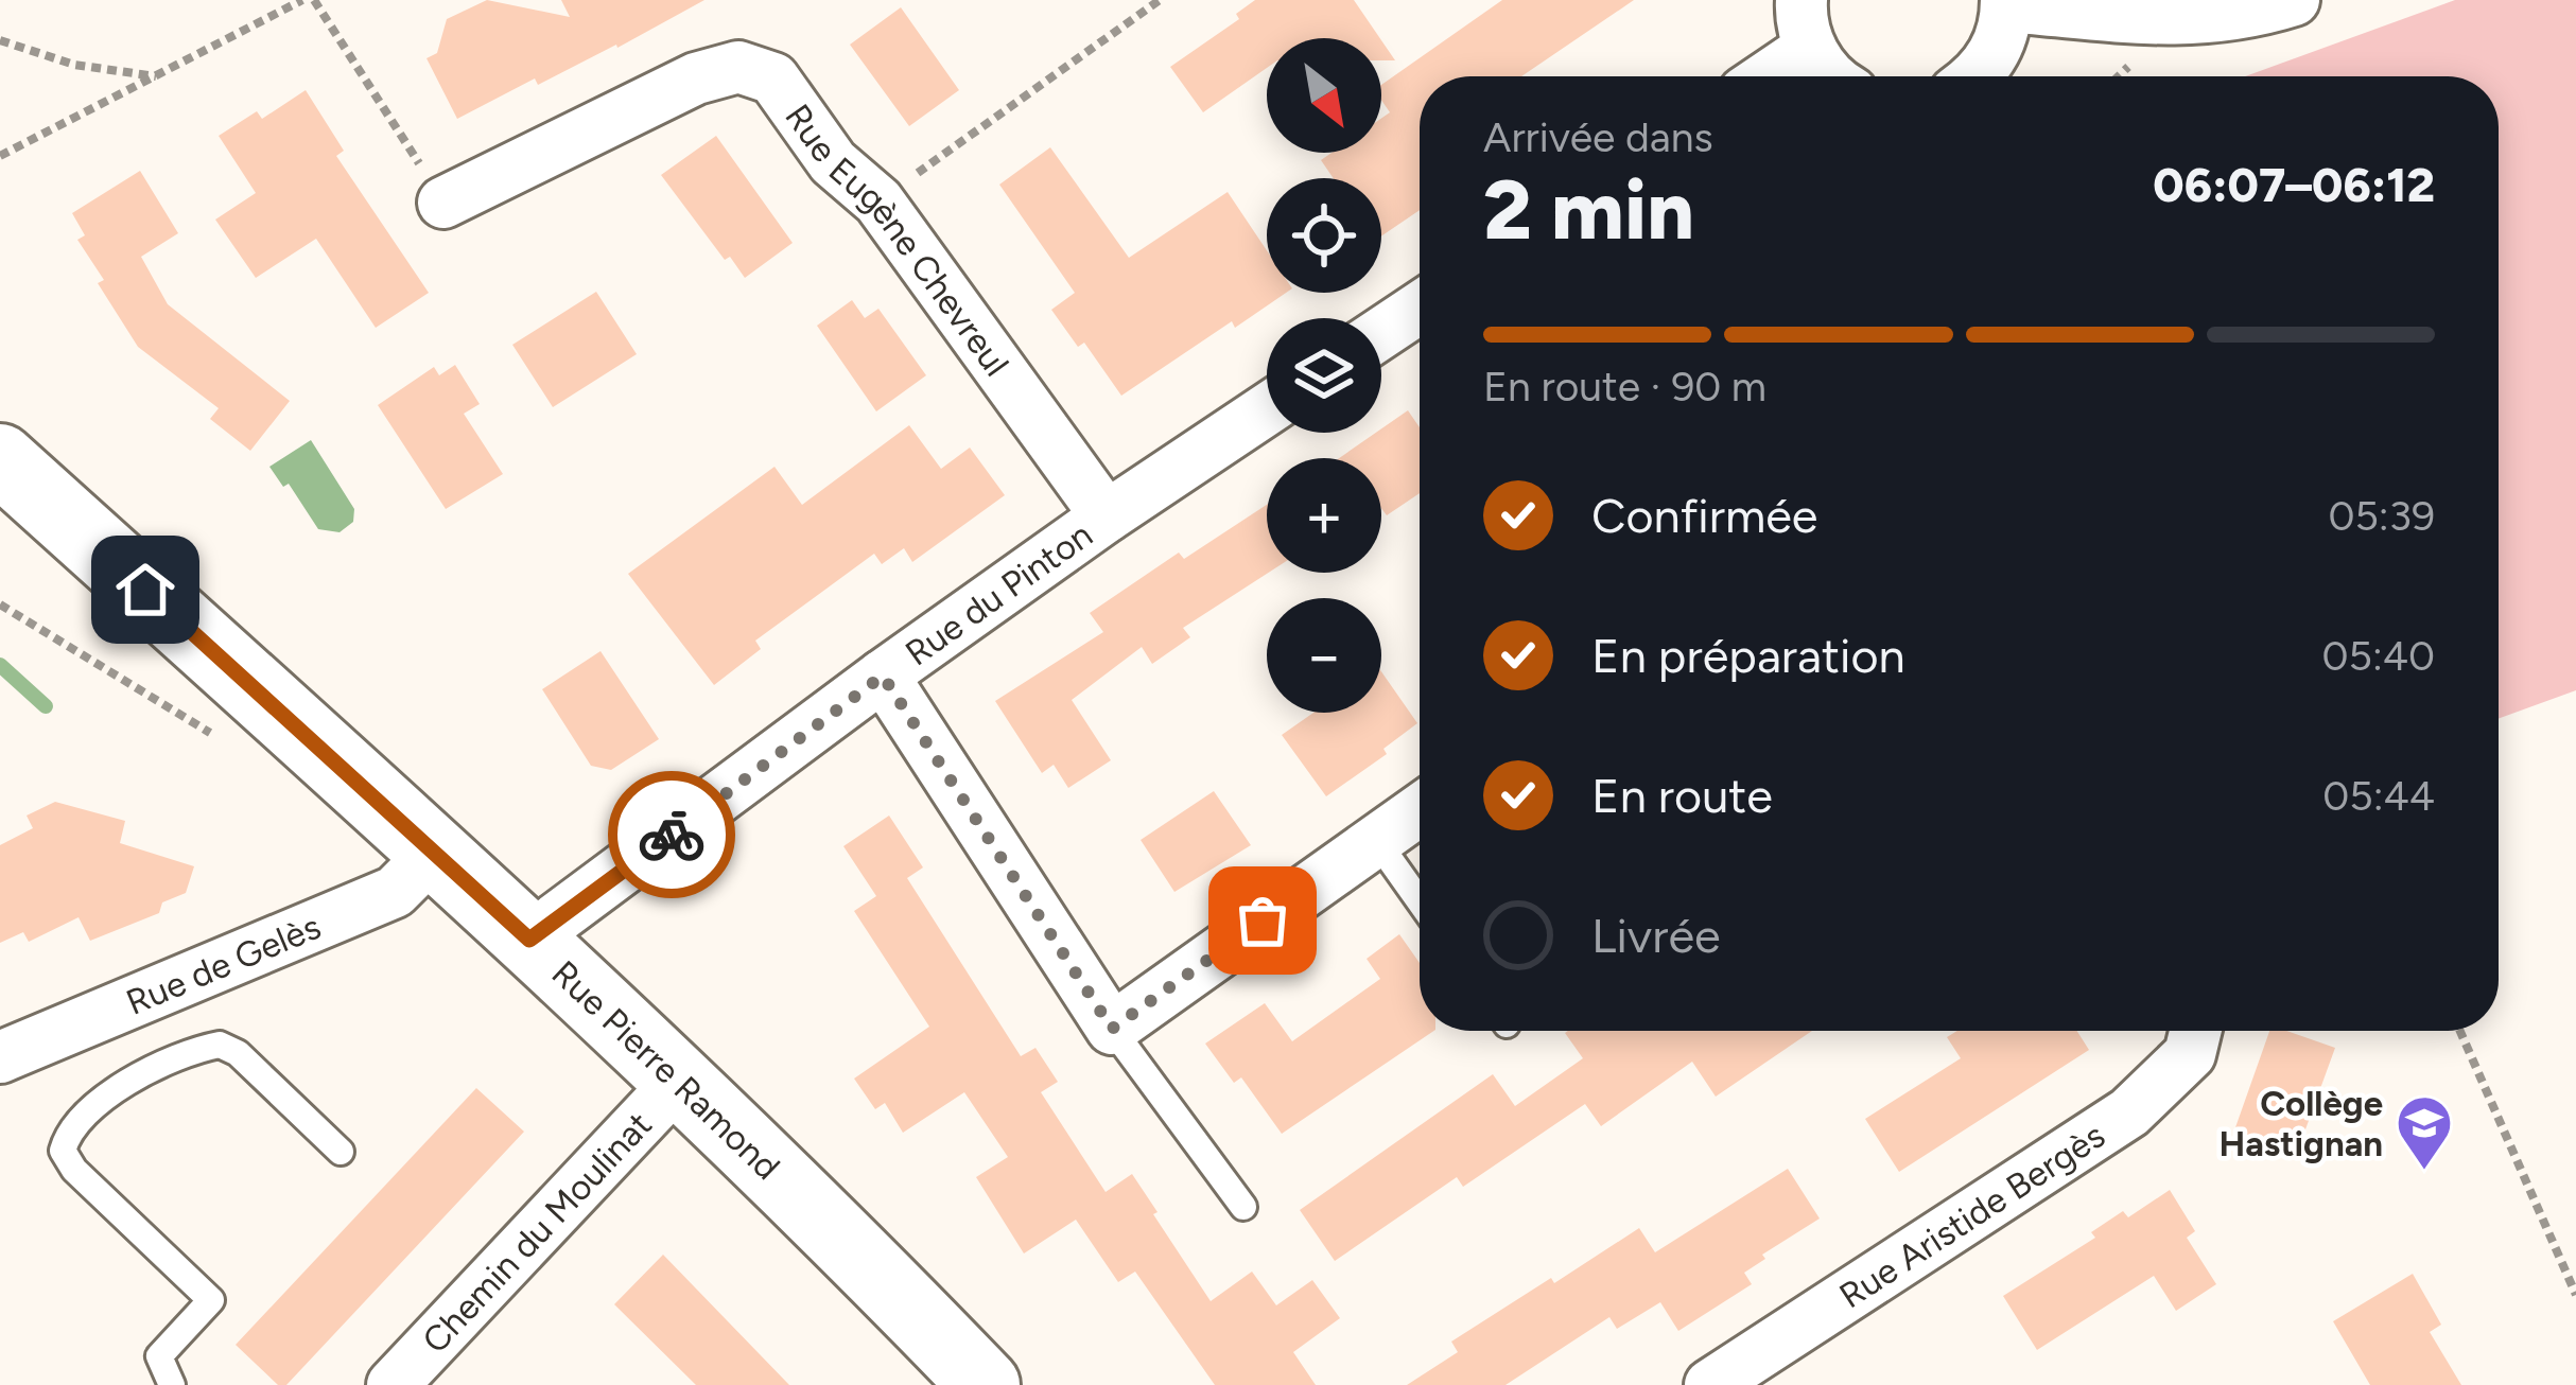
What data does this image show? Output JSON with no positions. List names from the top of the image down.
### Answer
{
  "streets": {
    "main road": ["Rue Pierre Ramond"],
    "street": [
      "Rue Eugène Chevreul",
      "Rue du Pinton",
      "Rue de Gelès",
      "Rue Aristide Bergès",
      "Chemin du Moulinat"
    ]
  },
  "crossings": [
    ["Rue Eugène Chevreul", "Rue du Pinton"],
    ["Rue du Pinton", "Rue Pierre Ramond"],
    ["Rue de Gelès", "Rue Pierre Ramond"],
    ["Rue Pierre Ramond", "Chemin du Moulinat"]
  ],
  "places": {
    "school or university": ["Collège Hastignan"]
  },
  "north": "bottom right",
  "page": {
    "map_buttons": ["+", "−"],
    "heading": ["2 min", "Arrivée dans", "06:07–06:12"],
    "bar": "En route · 90 m",
    "list": [
      ["Confirmée", "05:39"],
      ["En préparation", "05:40"],
      ["En route", "05:44"],
      "Livrée"
    ]
  }
}
